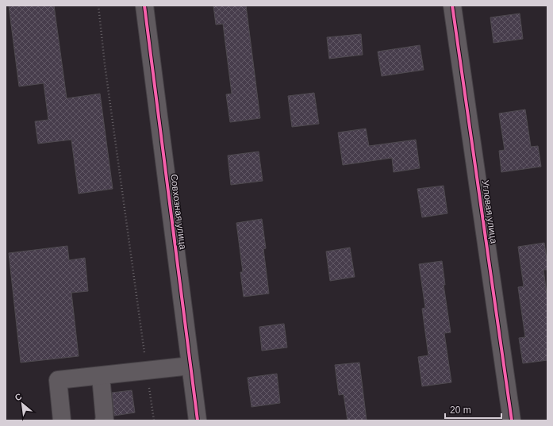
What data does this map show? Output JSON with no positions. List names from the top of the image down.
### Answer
{
  "streets": {
    "street": ["Совхозная улица", "Угловая улица"]
  },
  "scale_bar": "20 m",
  "north": "top left"
}
